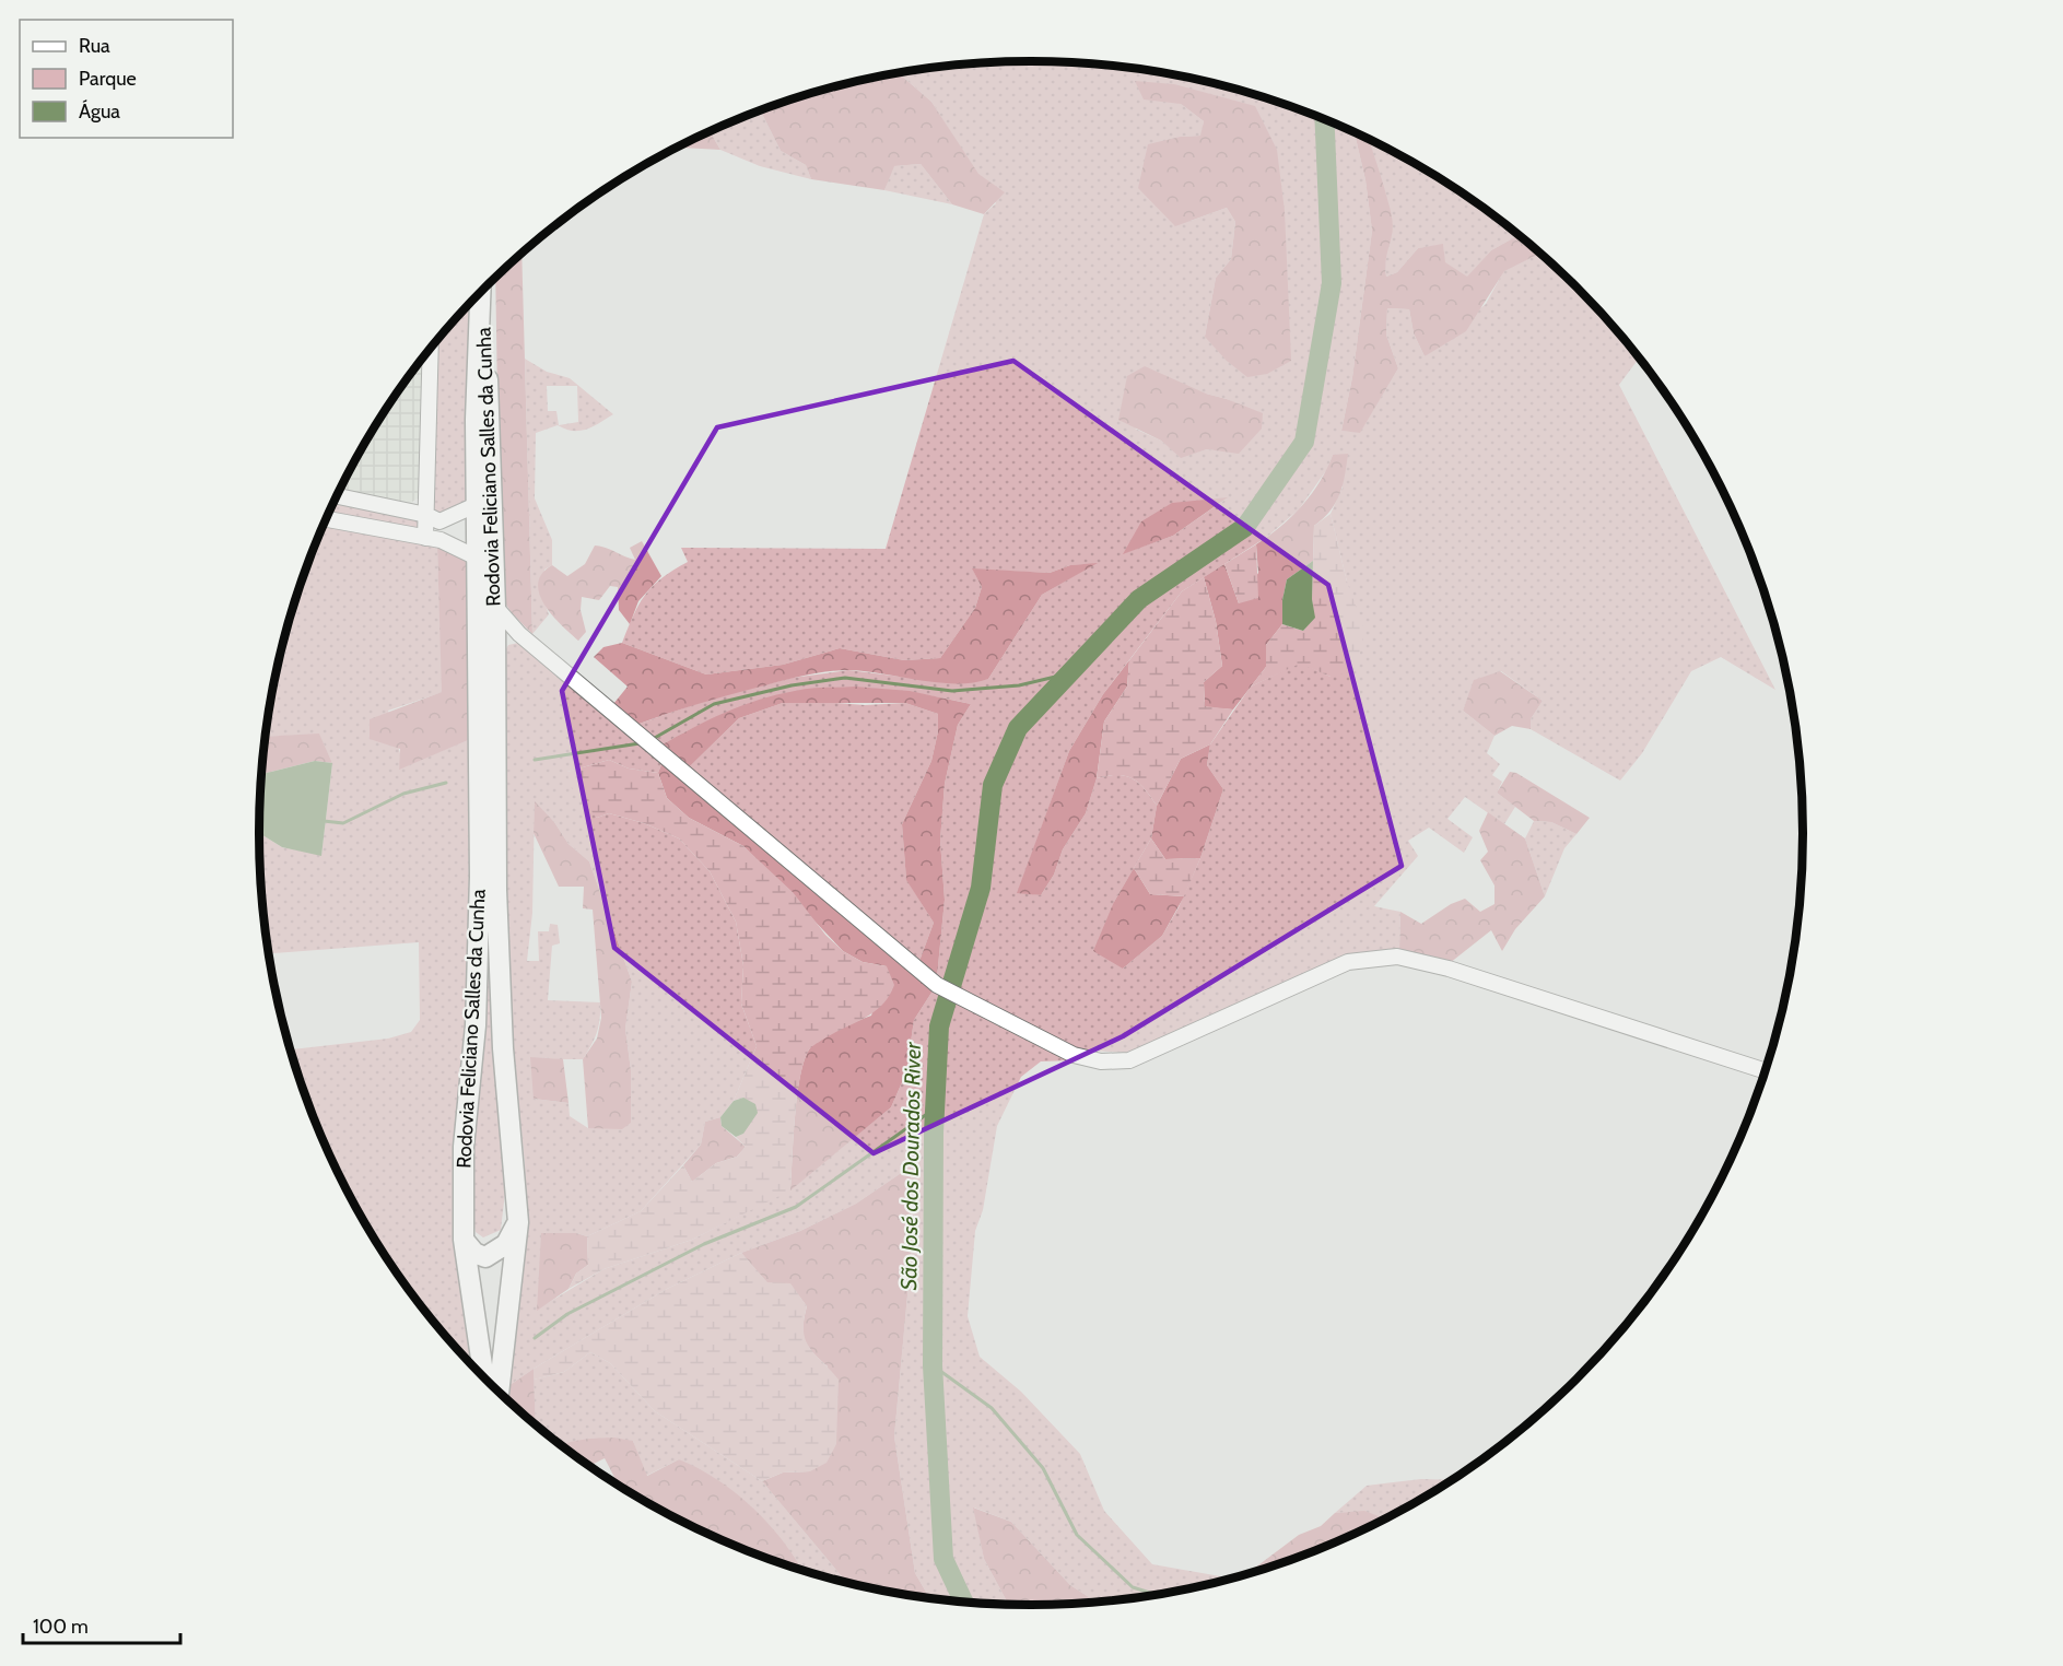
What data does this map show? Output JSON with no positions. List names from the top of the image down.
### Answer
{
  "streets": {
    "main road": ["Rodovia Feliciano Salles da Cunha"]
  },
  "water": ["São José dos Dourados River"],
  "legend": ["Rua", "Parque", "Água"],
  "scale_bar": "100 m"
}
